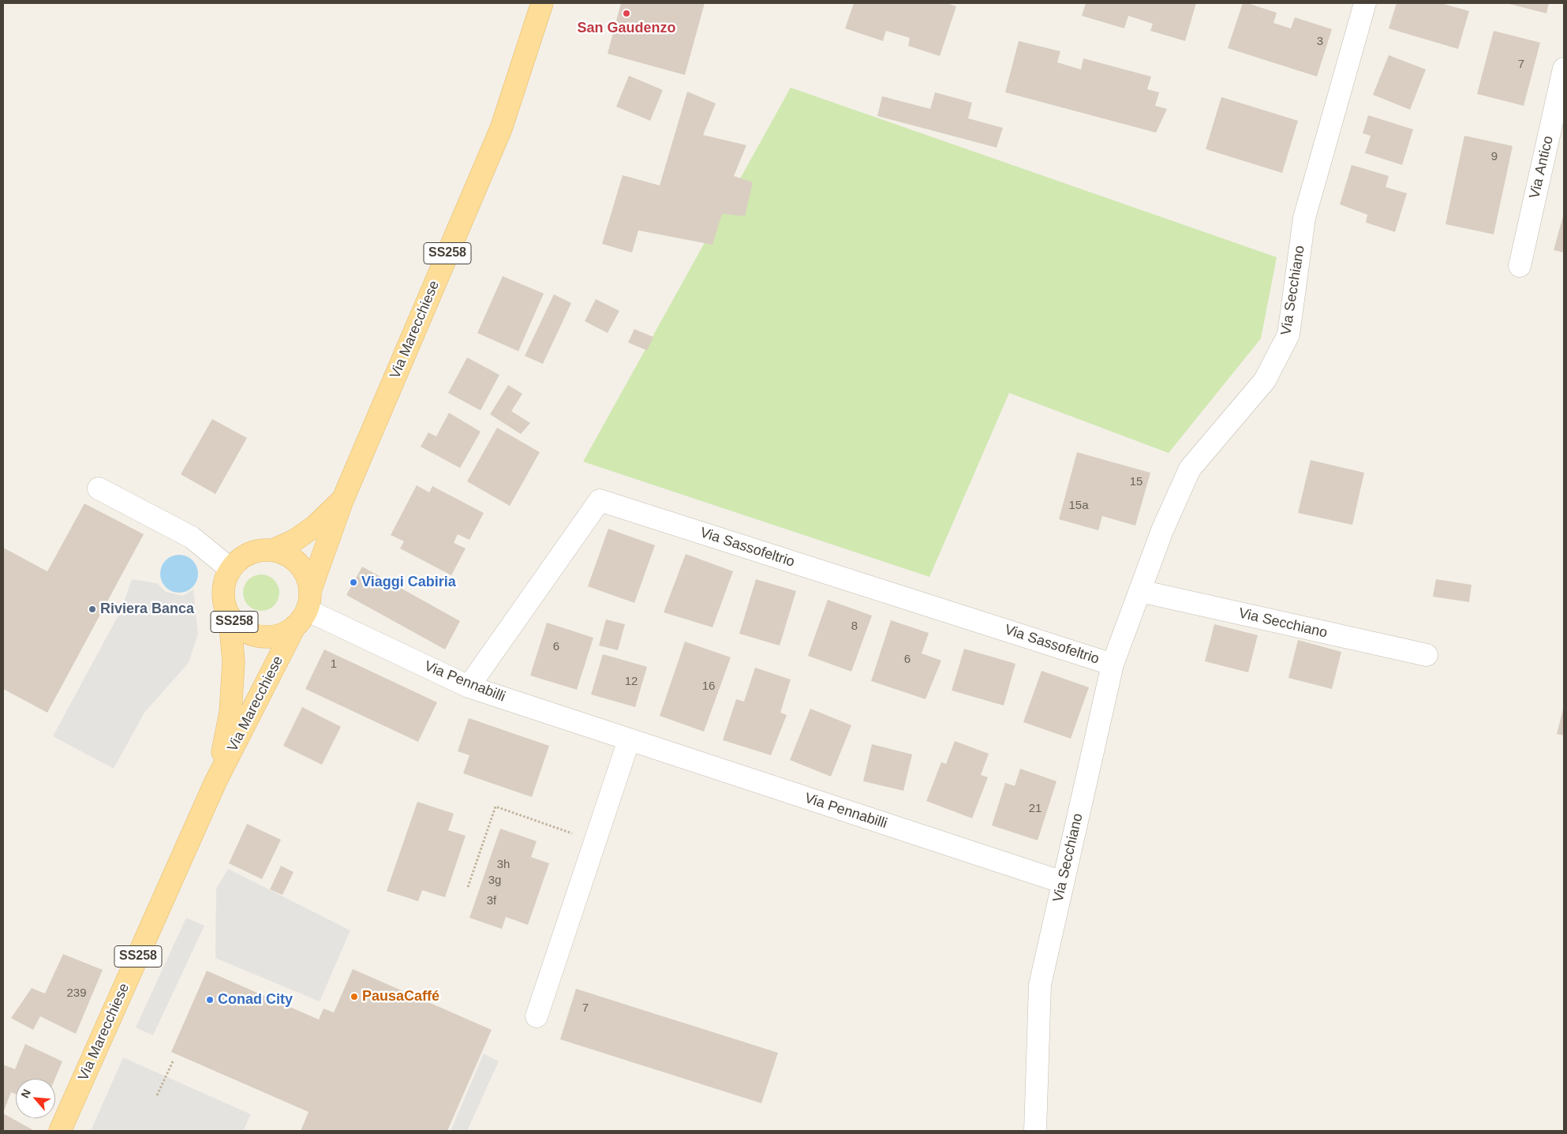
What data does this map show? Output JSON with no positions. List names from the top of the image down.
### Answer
{
  "streets": {
    "main road": ["SS258", "Via Marecchiese"],
    "street": [
      "Via Antico",
      "Via Secchiano",
      "Via Sassofeltrio",
      "Via Pennabilli"
    ]
  },
  "crossings": [
    ["Via Secchiano", "Via Sassofeltrio"],
    ["Via Secchiano", "Via Pennabilli"],
    ["Via Marecchiese", "Via Pennabilli"],
    ["Via Sassofeltrio", "Via Pennabilli"]
  ],
  "places": [
    "San Gaudenzo",
    "Viaggi Cabiria",
    "Riviera Banca",
    "PausaCaffé",
    "Conad City"
  ],
  "house_numbers": [
    "3",
    "7",
    "9",
    "15",
    "15a",
    "8",
    "6",
    "6",
    "1",
    "12",
    "16",
    "21",
    "3h",
    "3g",
    "3f",
    "239",
    "7"
  ],
  "north": "top left"
}
